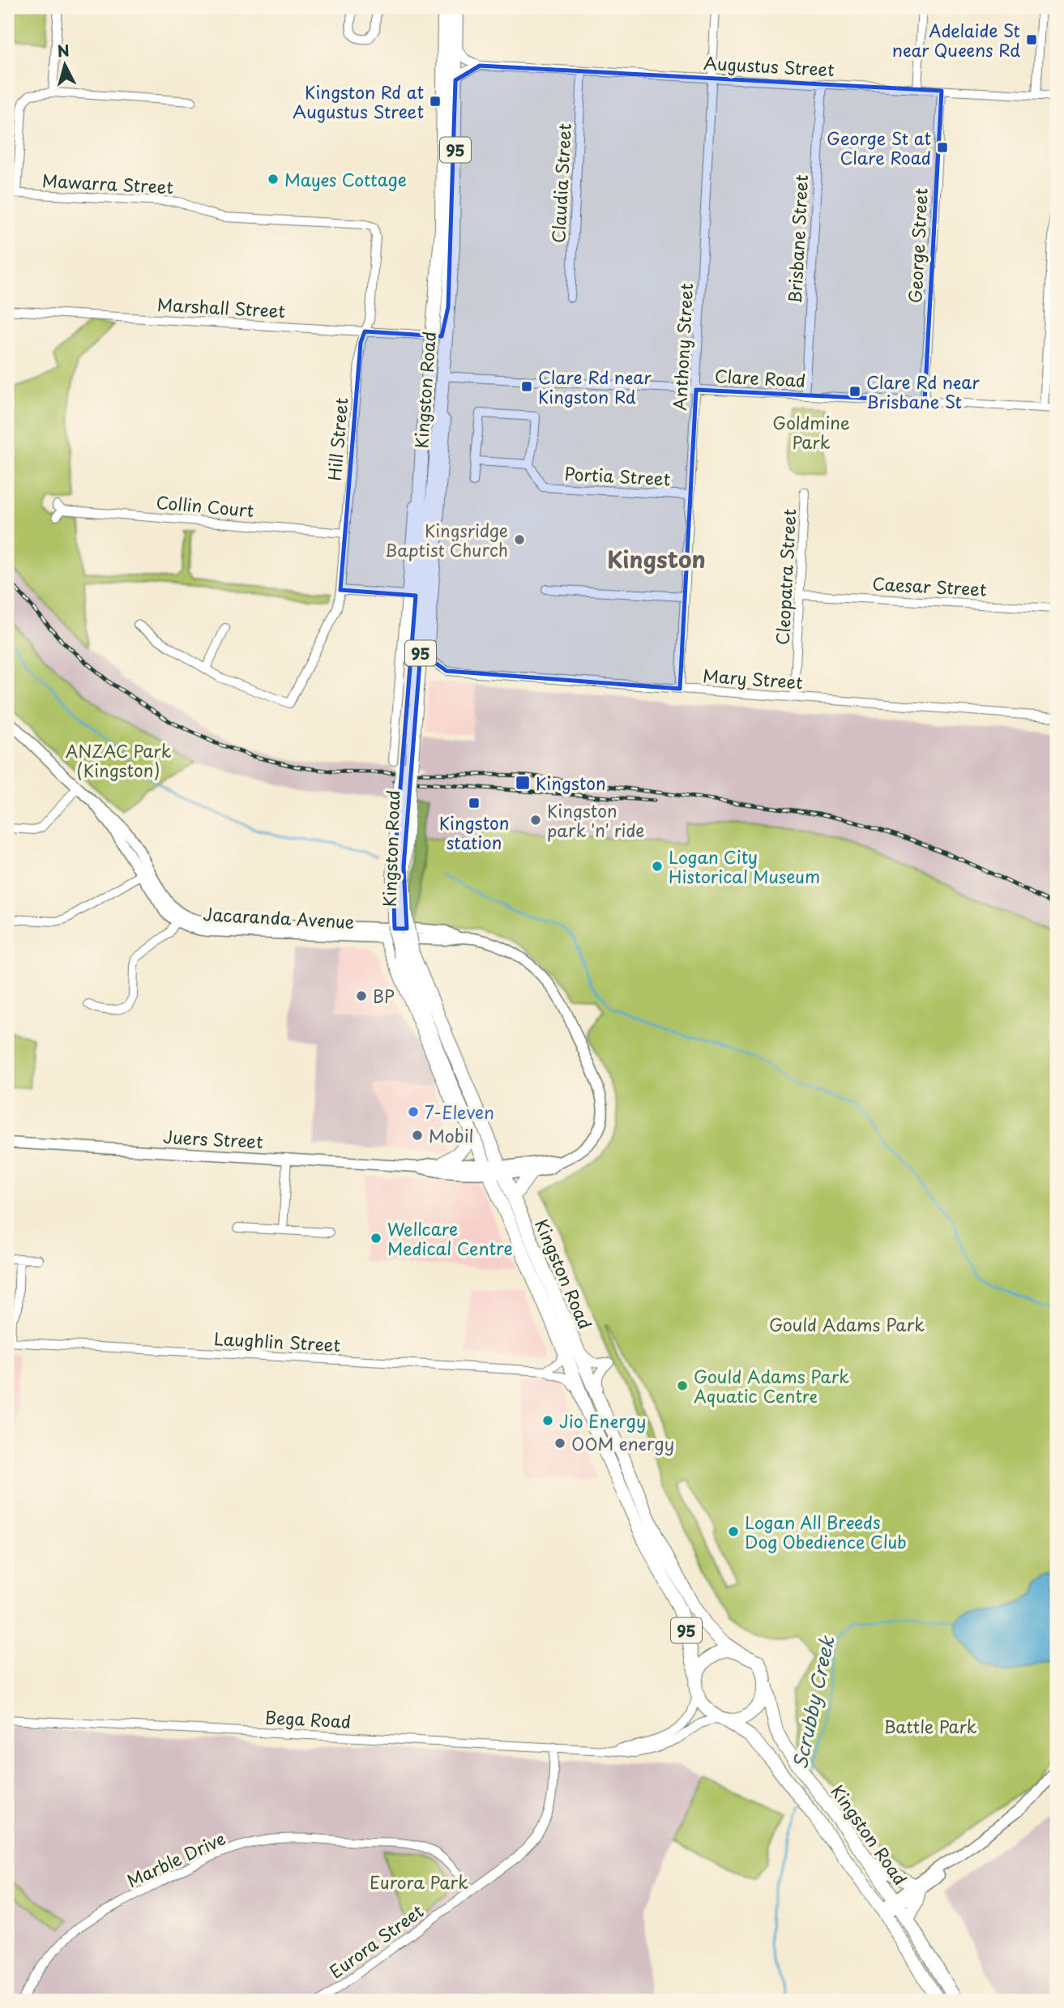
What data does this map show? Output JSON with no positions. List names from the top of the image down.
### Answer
{
  "streets": {
    "main road": ["95", "Kingston Road"],
    "street": [
      "Augustus Street",
      "Mawarra Street",
      "Claudia Street",
      "Brisbane Street",
      "George Street",
      "Marshall Street",
      "Anthony Street",
      "Clare Road",
      "Hill Street",
      "Portia Street",
      "Collin Court",
      "Cleopatra Street",
      "Caesar Street",
      "Mary Street",
      "Jacaranda Avenue",
      "Juers Street",
      "Laughlin Street",
      "Bega Road",
      "Marble Drive",
      "Eurora Street"
    ]
  },
  "crossings": [
    ["Augustus Street", "Claudia Street"],
    ["Augustus Street", "Brisbane Street"],
    ["Augustus Street", "George Street"],
    ["Augustus Street", "Anthony Street"],
    ["95", "Kingston Road"],
    ["95", "Bega Road"],
    ["Mawarra Street", "Hill Street"],
    ["Brisbane Street", "Clare Road"],
    ["George Street", "Clare Road"],
    ["Marshall Street", "Kingston Road"],
    ["Marshall Street", "Hill Street"],
    ["Anthony Street", "Clare Road"],
    ["Anthony Street", "Portia Street"],
    ["Anthony Street", "Mary Street"],
    ["Clare Road", "Kingston Road"],
    ["Kingston Road", "Mary Street"],
    ["Kingston Road", "Jacaranda Avenue"],
    ["Kingston Road", "Juers Street"],
    ["Kingston Road", "Laughlin Street"],
    ["Kingston Road", "Bega Road"],
    ["Hill Street", "Collin Court"],
    ["Cleopatra Street", "Caesar Street"],
    ["Cleopatra Street", "Mary Street"],
    ["Jacaranda Avenue", "Juers Street"],
    ["Bega Road", "Eurora Street"],
    ["Marble Drive", "Eurora Street"]
  ],
  "districts": ["Kingston"],
  "water": ["Scrubby Creek"],
  "parks": [
    "Goldmine Park",
    "ANZAC Park (Kingston)",
    "Gould Adams Park",
    "Battle Park",
    "Eurora Park"
  ],
  "places": {
    "transit": [
      "Adelaide St near Queens Rd",
      "Kingston Rd at Augustus Street",
      "George St at Clare Road",
      "Clare Rd near Kingston Rd",
      "Clare Rd near Brisbane St",
      "Kingston",
      "Kingston station"
    ],
    "other": [
      "Mayes Cottage",
      "Kingsridge Baptist Church",
      "Kingston park 'n' ride",
      "Logan City Historical Museum",
      "BP",
      "7-Eleven",
      "Mobil",
      "Wellcare Medical Centre",
      "Gould Adams Park Aquatic Centre",
      "Jio Energy",
      "OOM energy",
      "Logan All Breeds Dog Obedience Club"
    ]
  },
  "north": "top"
}
